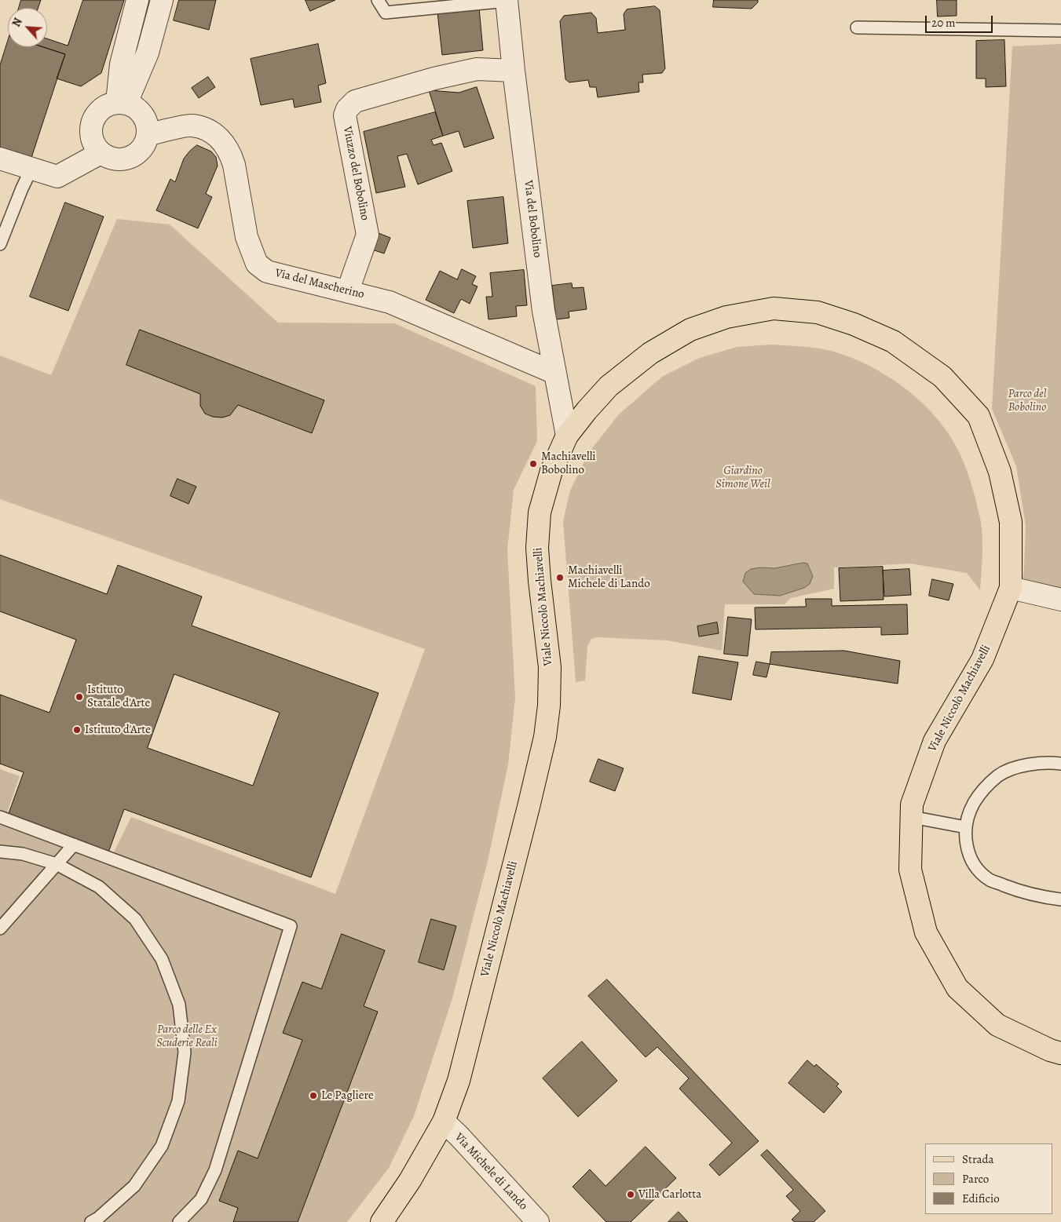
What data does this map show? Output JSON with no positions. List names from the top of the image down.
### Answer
{
  "streets": {
    "main road": ["Viale Niccolò Machiavelli"],
    "street": [
      "Viuzzo del Bobolino",
      "Via del Bobolino",
      "Via del Mascherino",
      "Via Michele di Lando"
    ]
  },
  "crossings": [
    ["Viuzzo del Bobolino", "Via del Bobolino"],
    ["Viuzzo del Bobolino", "Via del Mascherino"],
    ["Via del Bobolino", "Via del Mascherino"],
    ["Via del Bobolino", "Viale Niccolò Machiavelli"],
    ["Viale Niccolò Machiavelli", "Via Michele di Lando"]
  ],
  "parks": ["Parco del Bobolino", "Giardino Simone Weil", "Parco delle Ex Scuderie Reali"],
  "places": [
    "Machiavelli Bobolino",
    "Machiavelli Michele di Lando",
    "Istituto Statale d'Arte",
    "Istituto d'Arte",
    "Le Pagliere",
    "Villa Carlotta"
  ],
  "legend": ["Strada", "Parco", "Edificio"],
  "scale_bar": "20 m",
  "north": "top left"
}
